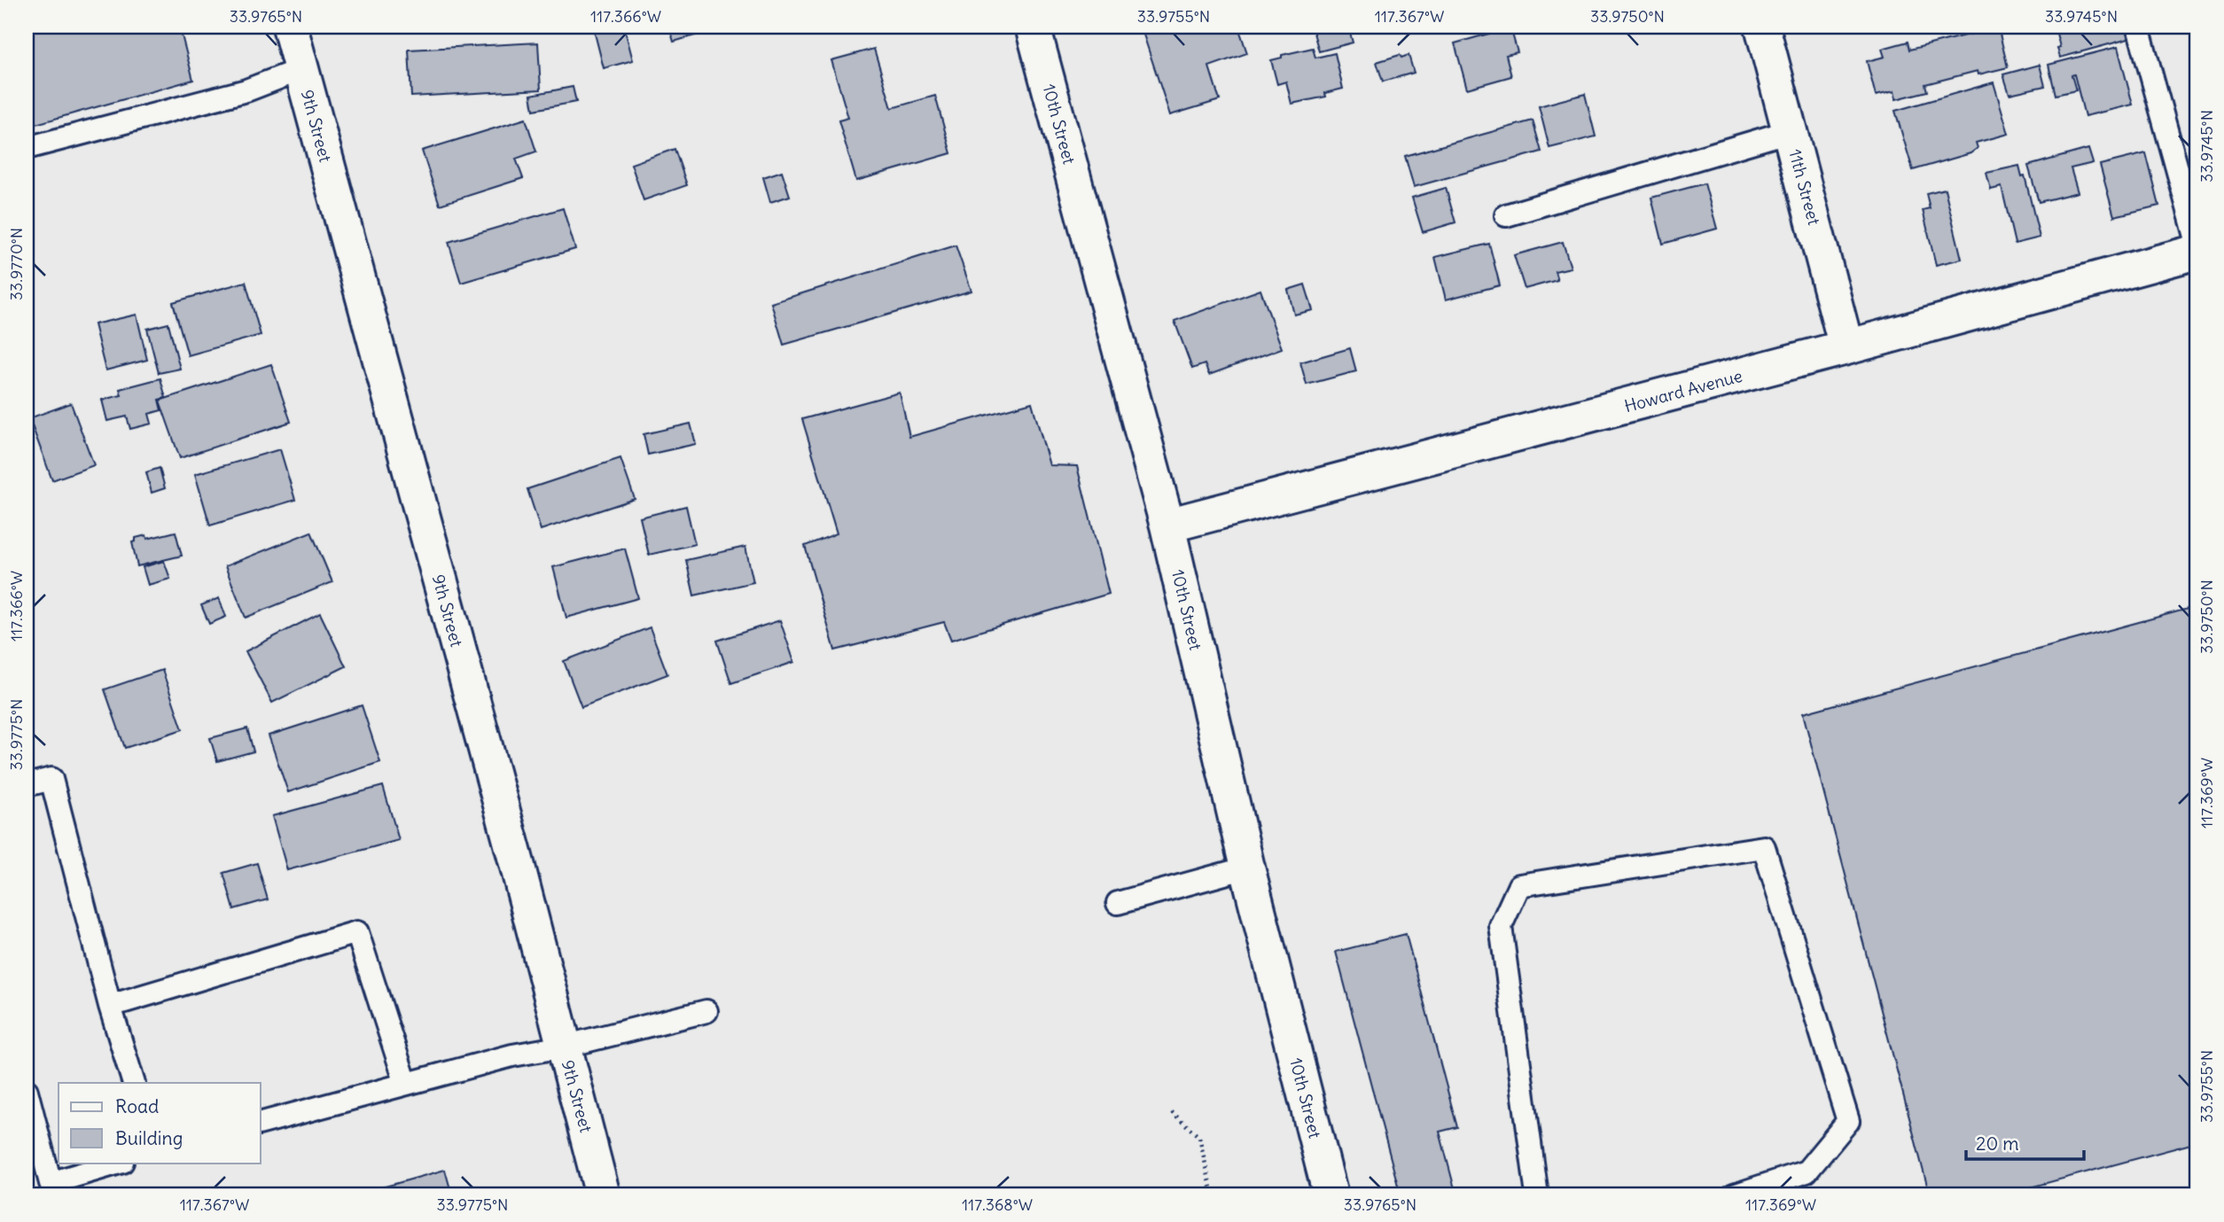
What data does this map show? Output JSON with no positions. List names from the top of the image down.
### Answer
{
  "streets": {
    "street": [
      "10th Street",
      "9th Street",
      "11th Street",
      "Howard Avenue"
    ]
  },
  "crossings": [
    ["10th Street", "Howard Avenue"],
    ["11th Street", "Howard Avenue"]
  ],
  "legend": ["Road", "Building"],
  "scale_bar": "20 m",
  "coordinates": [
    "33.9765°N",
    "117.366°W",
    "33.9755°N",
    "117.367°W",
    "33.9750°N",
    "33.9745°N",
    "33.9770°N",
    "33.9775°N",
    "117.369°W",
    "117.368°W"
  ]
}
